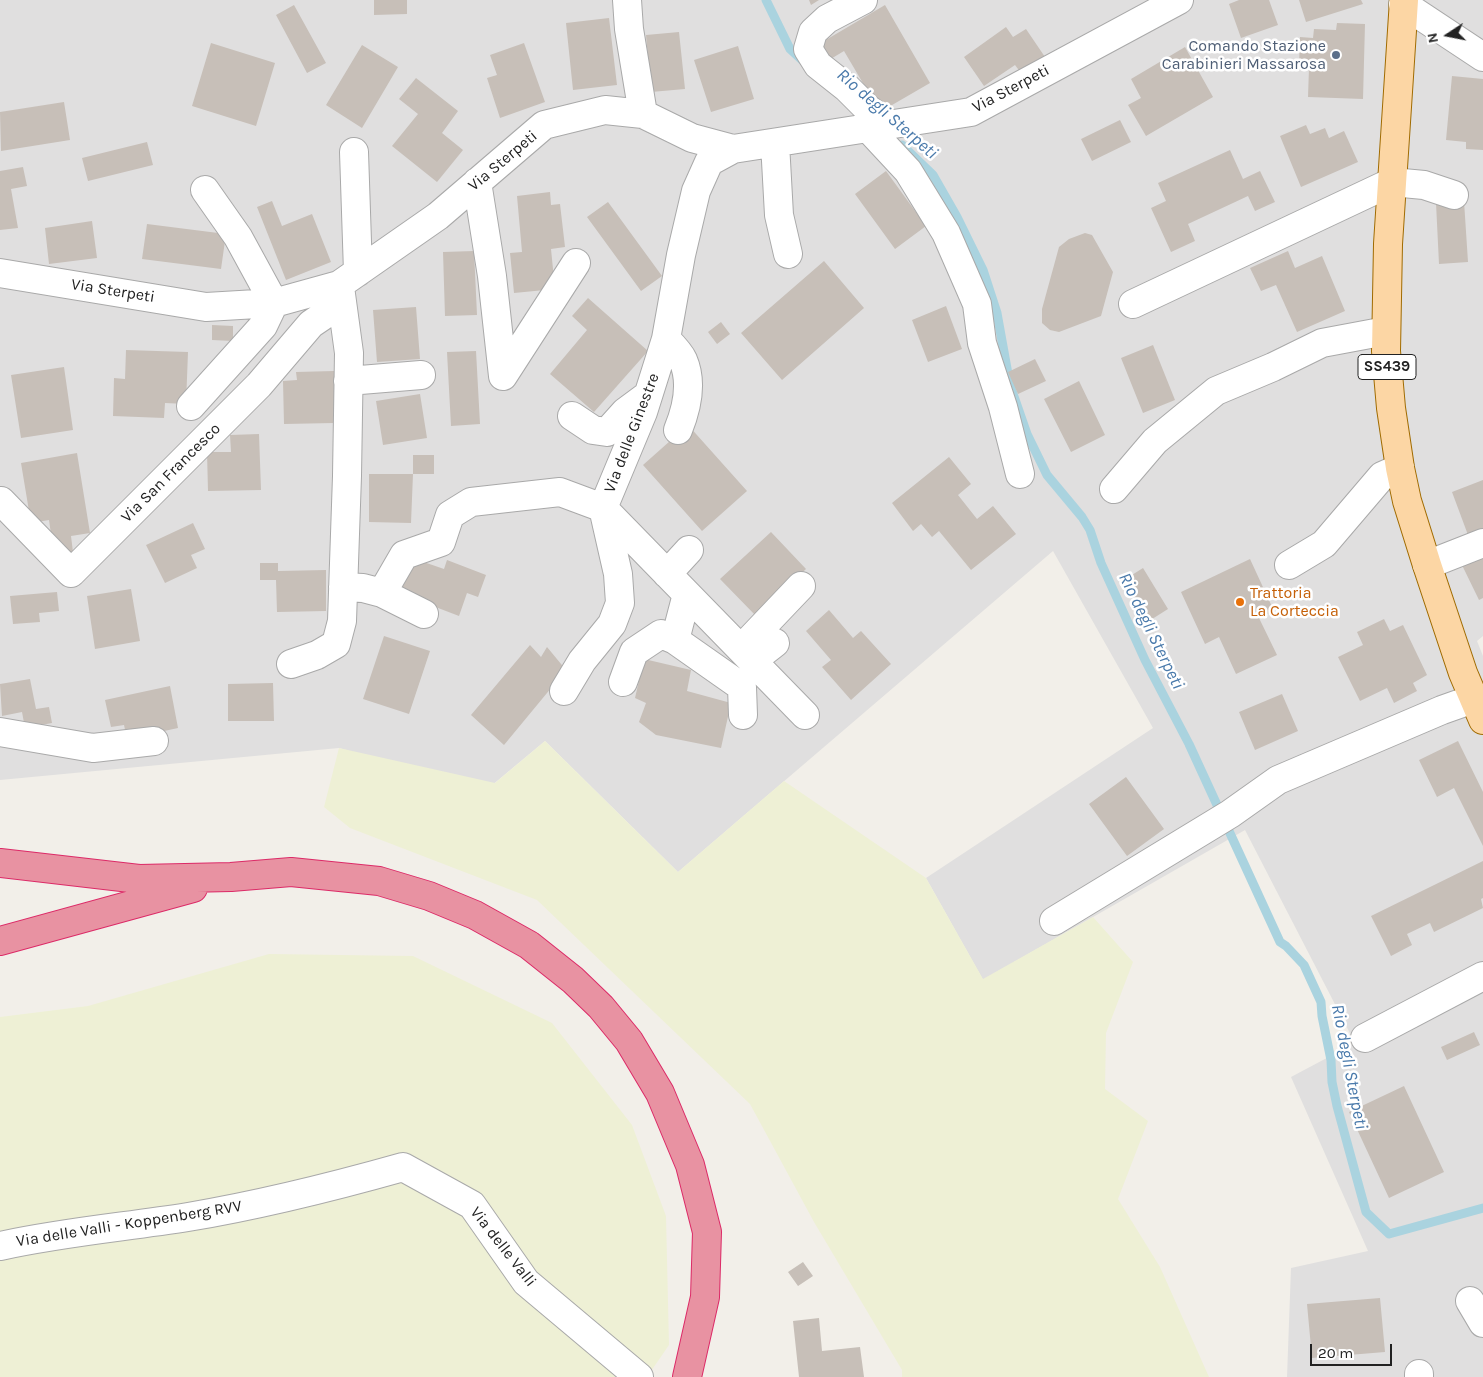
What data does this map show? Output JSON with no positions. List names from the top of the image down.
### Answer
{
  "streets": {
    "main road": ["SS439"],
    "street": [
      "Via Sterpeti",
      "Via delle Ginestre",
      "Via San Francesco",
      "Via delle Valli - Koppenberg RVV",
      "Via delle Valli"
    ]
  },
  "crossings": [
    ["Via Sterpeti", "Via delle Ginestre"],
    ["Via Sterpeti", "Via San Francesco"],
    ["Via delle Valli - Koppenberg RVV", "Via delle Valli"]
  ],
  "water": ["Rio degli Sterpeti"],
  "places": ["Comando Stazione Carabinieri Massarosa", "Trattoria La Corteccia"],
  "scale_bar": "20 m",
  "north": "left"
}
